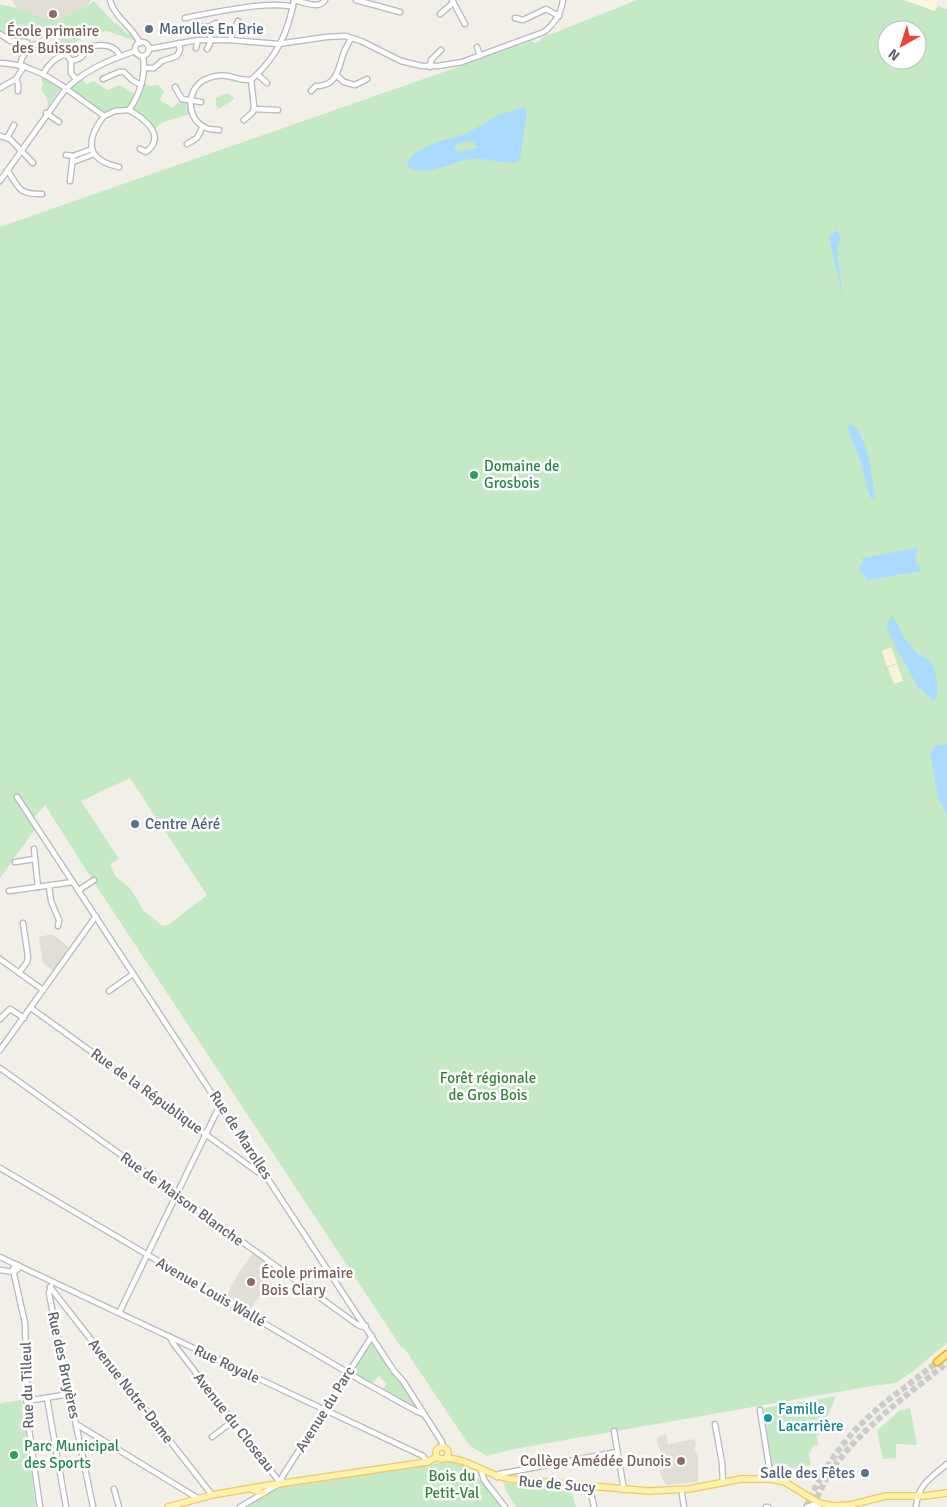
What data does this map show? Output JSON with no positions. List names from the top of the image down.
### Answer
{
  "streets": {
    "main road": ["Rue de Sucy"],
    "street": [
      "Rue de la République",
      "Rue de Marolles",
      "Rue de Maison Blanche",
      "Avenue Louis Wallé",
      "Rue Royale",
      "Rue des Bruyères",
      "Rue du Tilleul",
      "Avenue Notre-Dame",
      "Avenue du Parc",
      "Avenue du Closeau"
    ]
  },
  "crossings": [
    ["Rue de la République", "Rue de Marolles"],
    ["Rue de Marolles", "Rue de Maison Blanche"],
    ["Rue de Marolles", "Avenue Louis Wallé"],
    ["Rue de Marolles", "Avenue du Parc"],
    ["Rue de Marolles", "Rue de Sucy"],
    ["Avenue Louis Wallé", "Avenue du Parc"],
    ["Rue Royale", "Rue des Bruyères"],
    ["Rue Royale", "Rue du Tilleul"],
    ["Rue Royale", "Avenue Notre-Dame"],
    ["Rue Royale", "Avenue du Parc"],
    ["Rue Royale", "Avenue du Closeau"],
    ["Rue des Bruyères", "Avenue Notre-Dame"],
    ["Avenue du Parc", "Avenue du Closeau"]
  ],
  "parks": ["Forêt régionale de Gros Bois", "Bois du Petit-Val"],
  "places": [
    "École primaire des Buissons",
    "Marolles En Brie",
    "Domaine de Grosbois",
    "Centre Aéré",
    "École primaire Bois Clary",
    "Famille Lacarrière",
    "Parc Municipal des Sports",
    "Collège Amédée Dunois",
    "Salle des Fêtes"
  ],
  "north": "bottom left"
}
